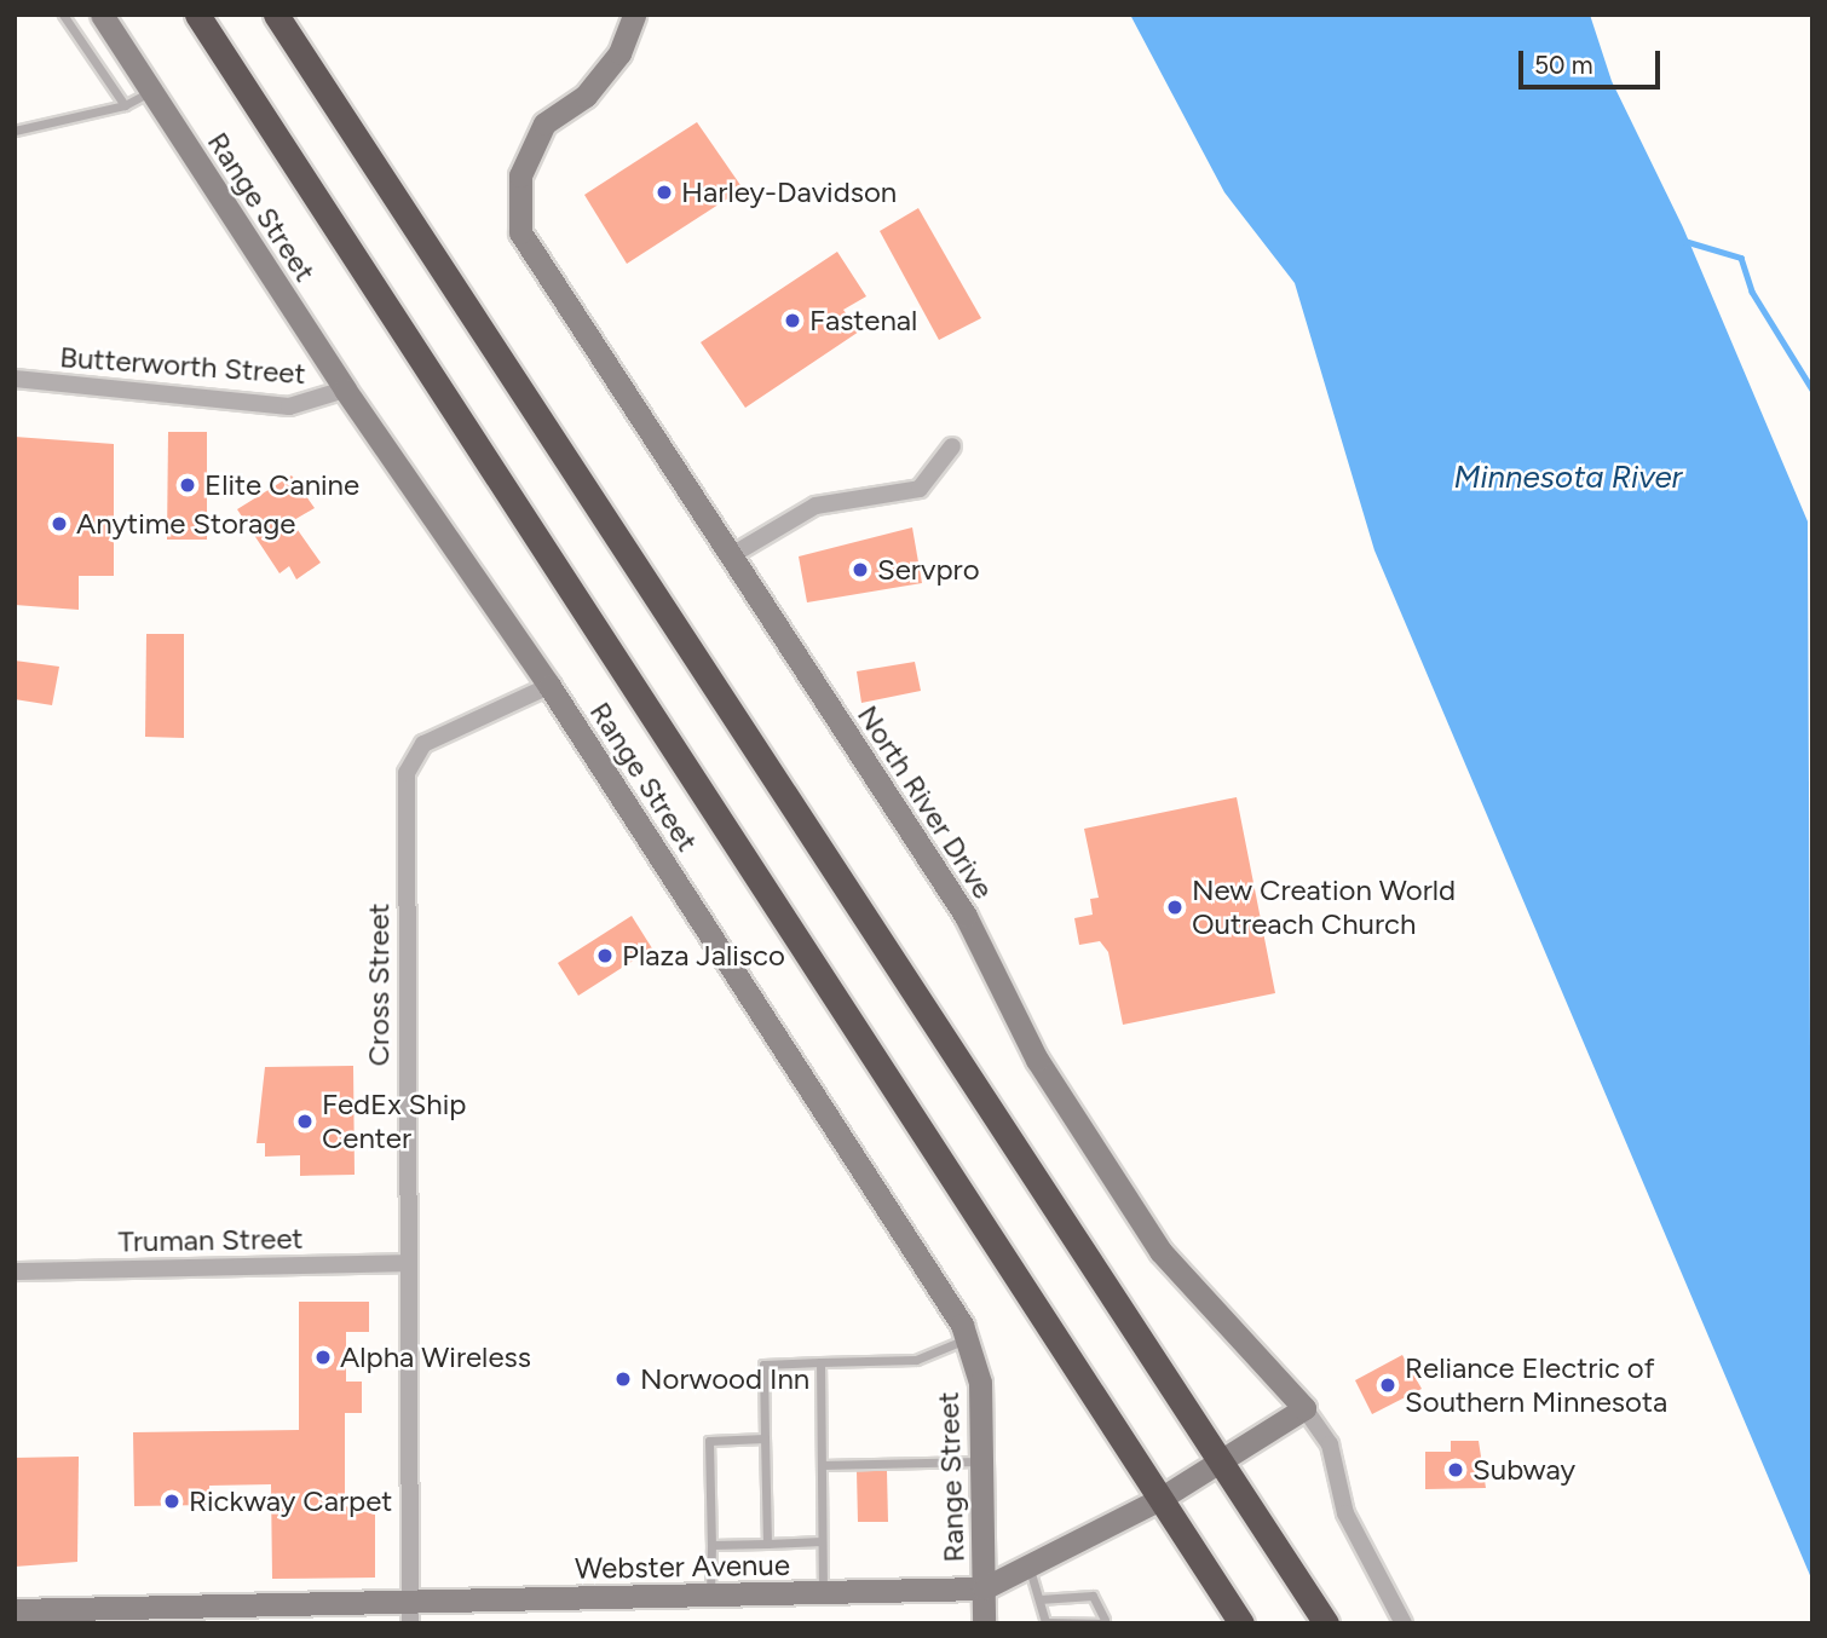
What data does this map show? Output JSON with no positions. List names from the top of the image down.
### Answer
{
  "streets": {
    "street": [
      "Range Street",
      "Butterworth Street",
      "North River Drive",
      "Cross Street",
      "Truman Street",
      "Webster Avenue"
    ]
  },
  "crossings": [
    ["Range Street", "Butterworth Street"],
    ["Range Street", "Cross Street"],
    ["Range Street", "Webster Avenue"],
    ["North River Drive", "Webster Avenue"],
    ["Cross Street", "Truman Street"],
    ["Cross Street", "Webster Avenue"]
  ],
  "water": ["Minnesota River"],
  "places": [
    "Harley-Davidson",
    "Fastenal",
    "Elite Canine",
    "Anytime Storage",
    "Servpro",
    "New Creation World Outreach Church",
    "Plaza Jalisco",
    "FedEx Ship Center",
    "Alpha Wireless",
    "Norwood Inn",
    "Reliance Electric of Southern Minnesota",
    "Subway",
    "Rickway Carpet"
  ],
  "scale_bar": "50 m"
}
